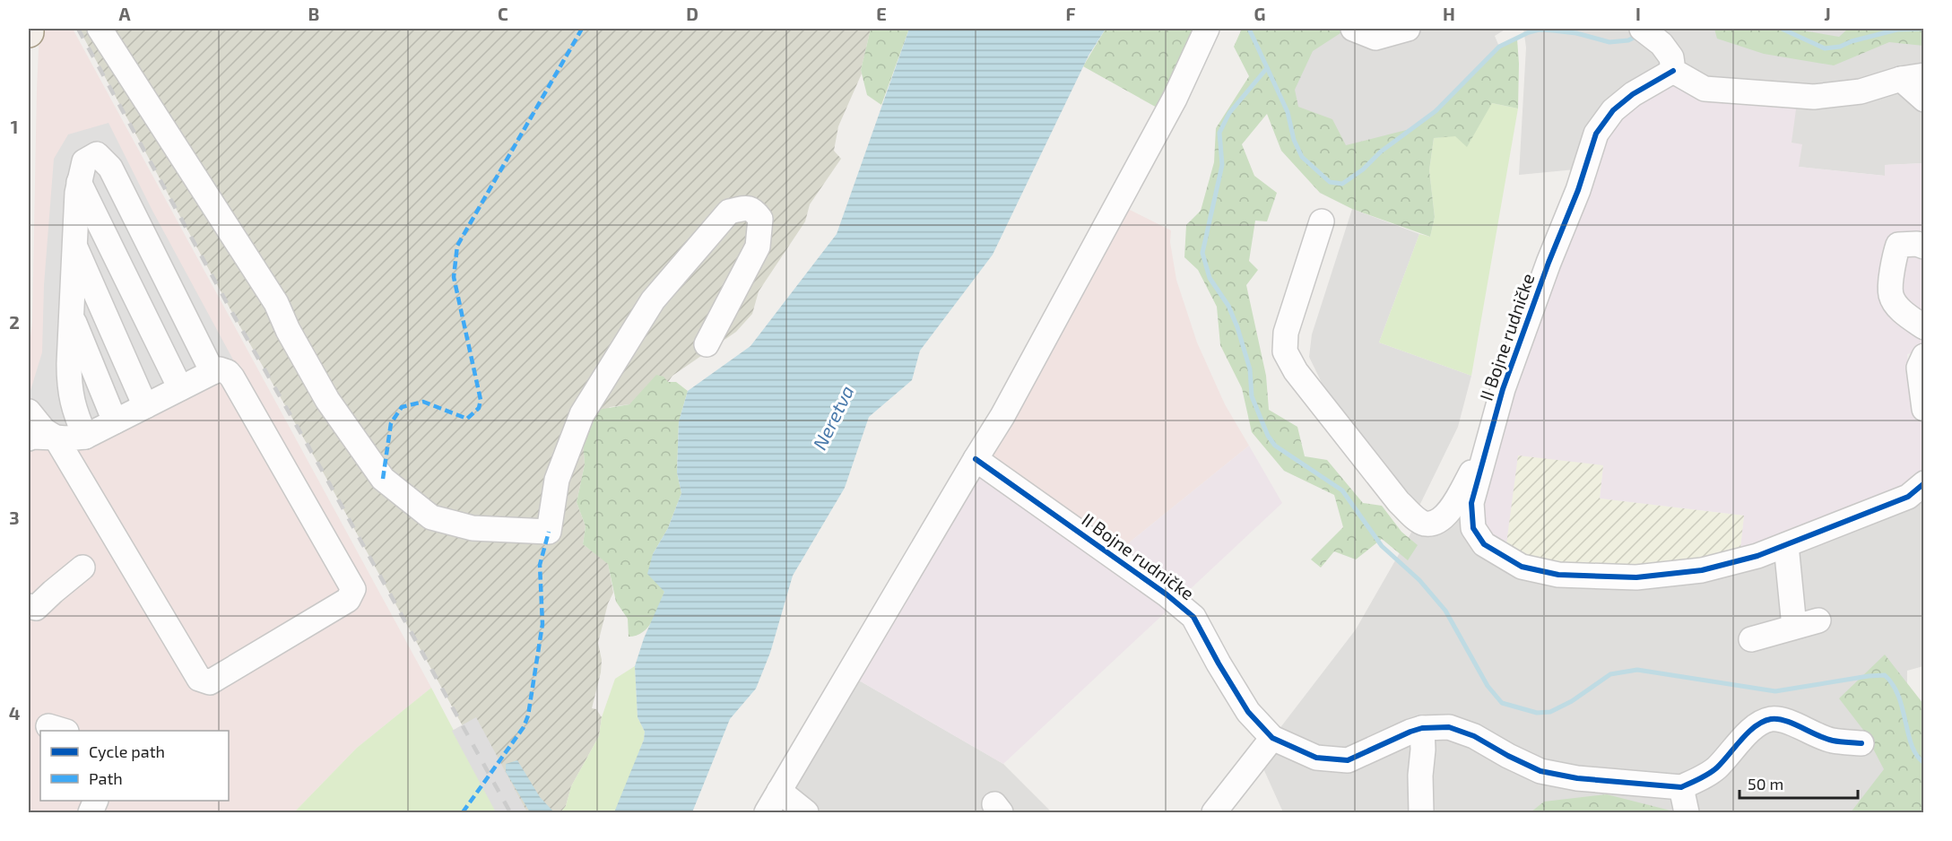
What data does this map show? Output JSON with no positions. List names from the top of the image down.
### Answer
{
  "streets": {
    "street": ["II Bojne rudničke"]
  },
  "water": ["Neretva"],
  "legend": ["Cycle path", "Path"],
  "scale_bar": "50 m",
  "grid": {
    "columns": [
      "A",
      "B",
      "C",
      "D",
      "E",
      "F",
      "G",
      "H",
      "I",
      "J"
    ],
    "rows": [
      "1",
      "2",
      "3",
      "4"
    ]
  }
}
